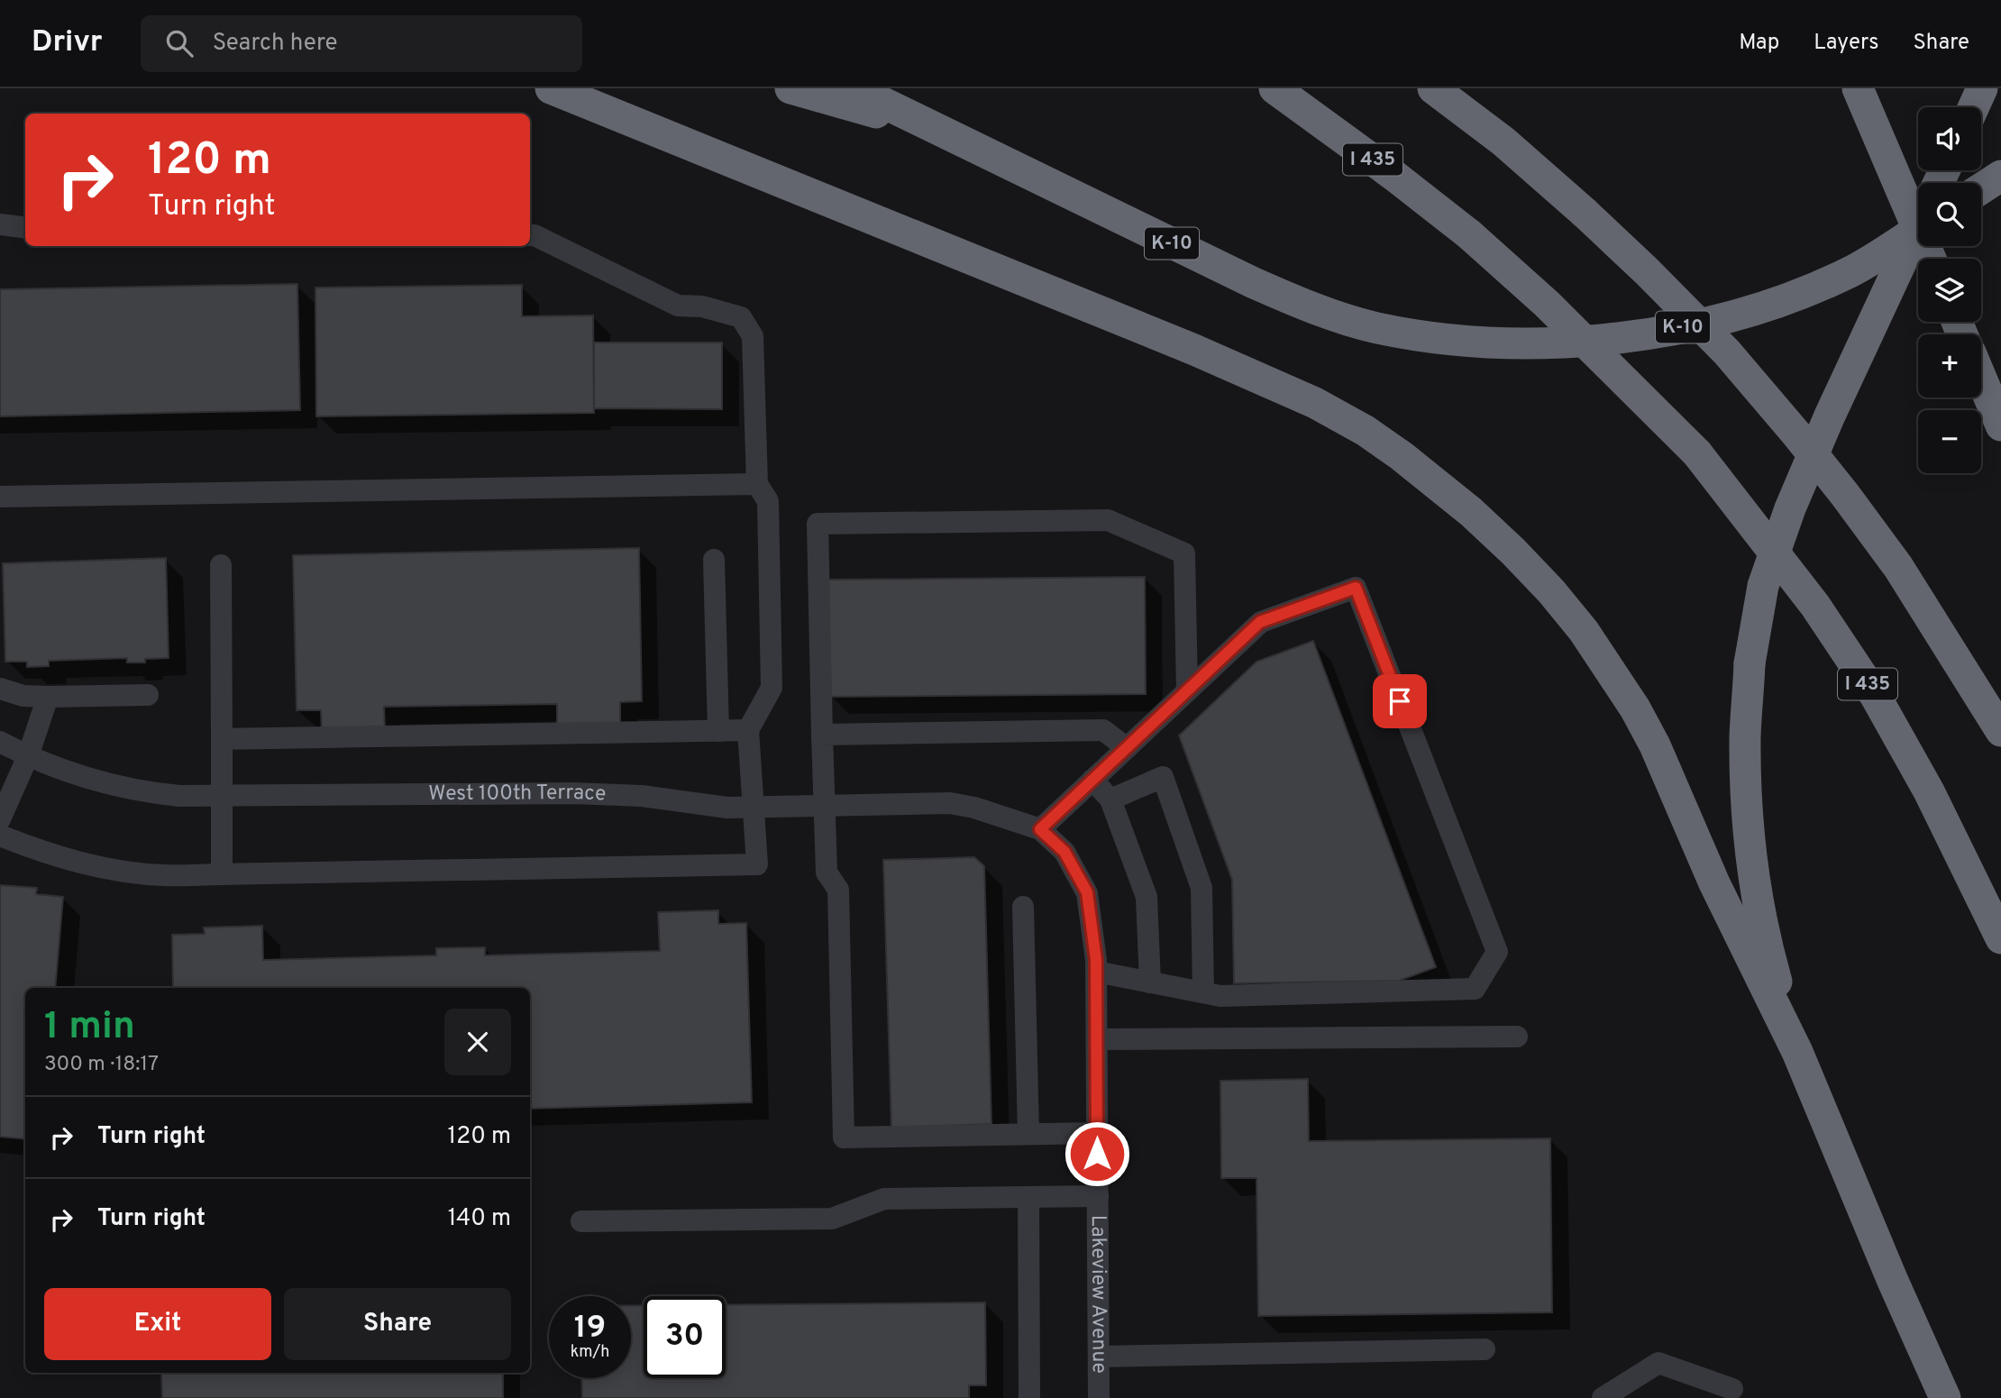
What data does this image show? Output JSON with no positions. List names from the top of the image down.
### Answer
{
  "streets": {
    "highway": ["I 435", "K-10"],
    "street": ["West 100th Terrace", "Lakeview Avenue"]
  },
  "crossings": [
    ["West 100th Terrace", "Lakeview Avenue"]
  ],
  "page": {
    "header": "Drivr",
    "search": "Search here",
    "nav": ["Map", "Layers", "Share"],
    "map_buttons": ["+", "−"],
    "turn": ["120 m", "Turn right"],
    "heading": ["1 min", "300 m · 18:17"],
    "list": [
      {
        "name": "Turn right",
        "value": "120 m"
      },
      {
        "name": "Turn right",
        "value": "140 m"
      }
    ],
    "buttons": ["Exit", "Share"],
    "speed": "19 km/h",
    "limit": "30"
  }
}
